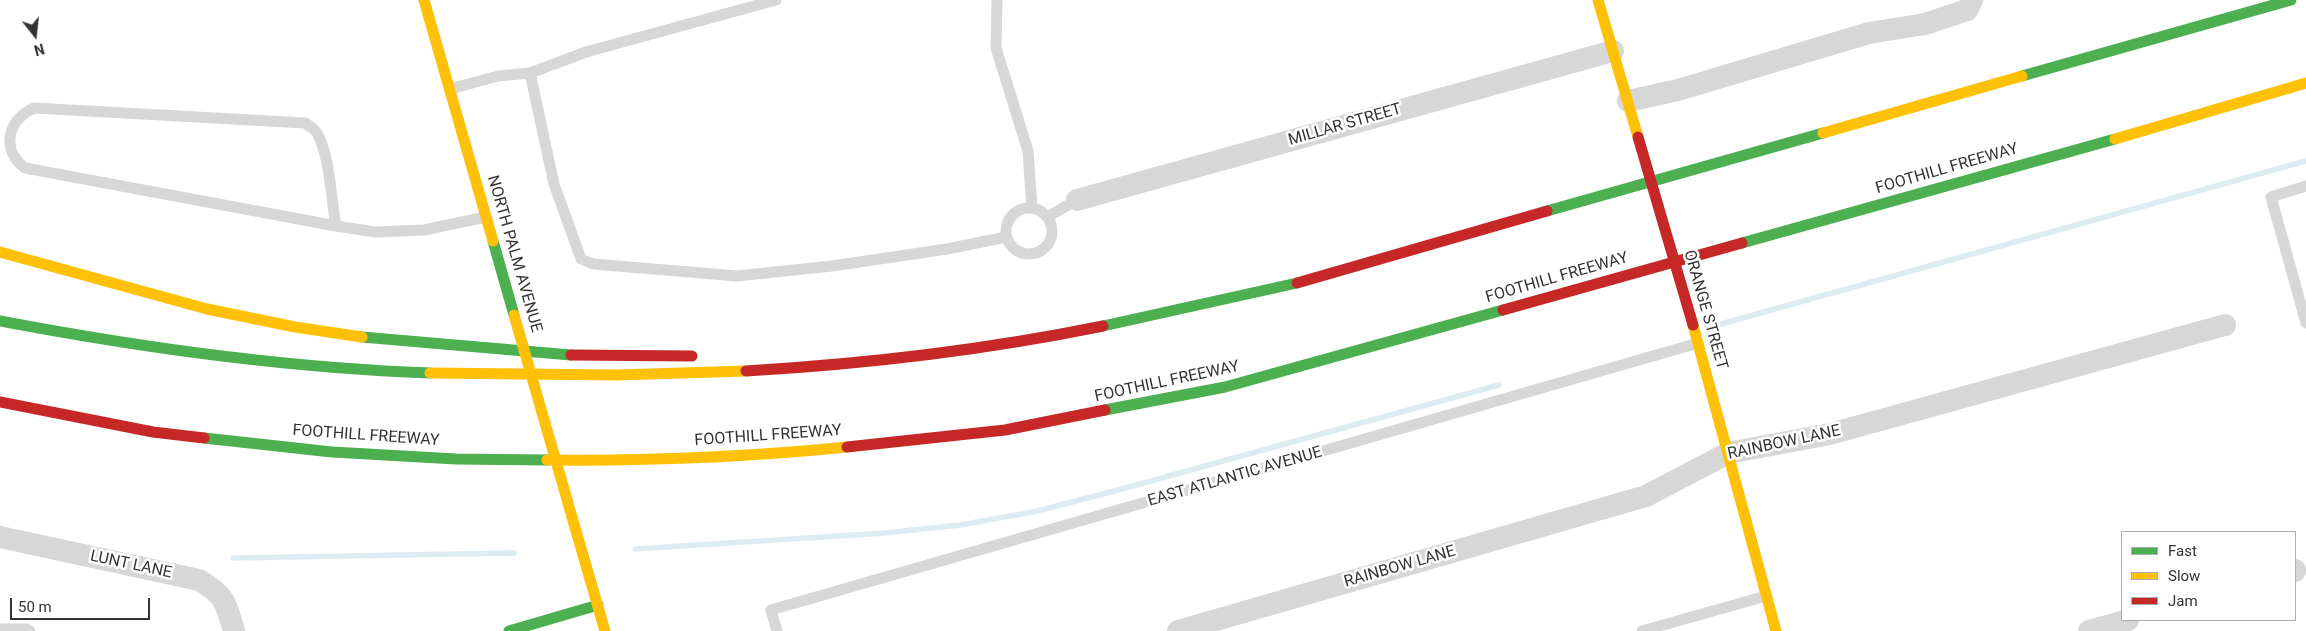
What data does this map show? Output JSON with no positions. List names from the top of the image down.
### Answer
{
  "streets": {
    "main road": ["FOOTHILL FREEWAY", "NORTH PALM AVENUE", "ORANGE STREET"],
    "street": ["MILLAR STREET", "RAINBOW LANE", "LUNT LANE"],
    "lane": ["EAST ATLANTIC AVENUE"]
  },
  "crossings": [
    ["MILLAR STREET", "ORANGE STREET"],
    ["ORANGE STREET", "RAINBOW LANE"],
    ["ORANGE STREET", "EAST ATLANTIC AVENUE"]
  ],
  "legend": ["Fast", "Slow", "Jam"],
  "scale_bar": "50 m",
  "north": "bottom"
}
